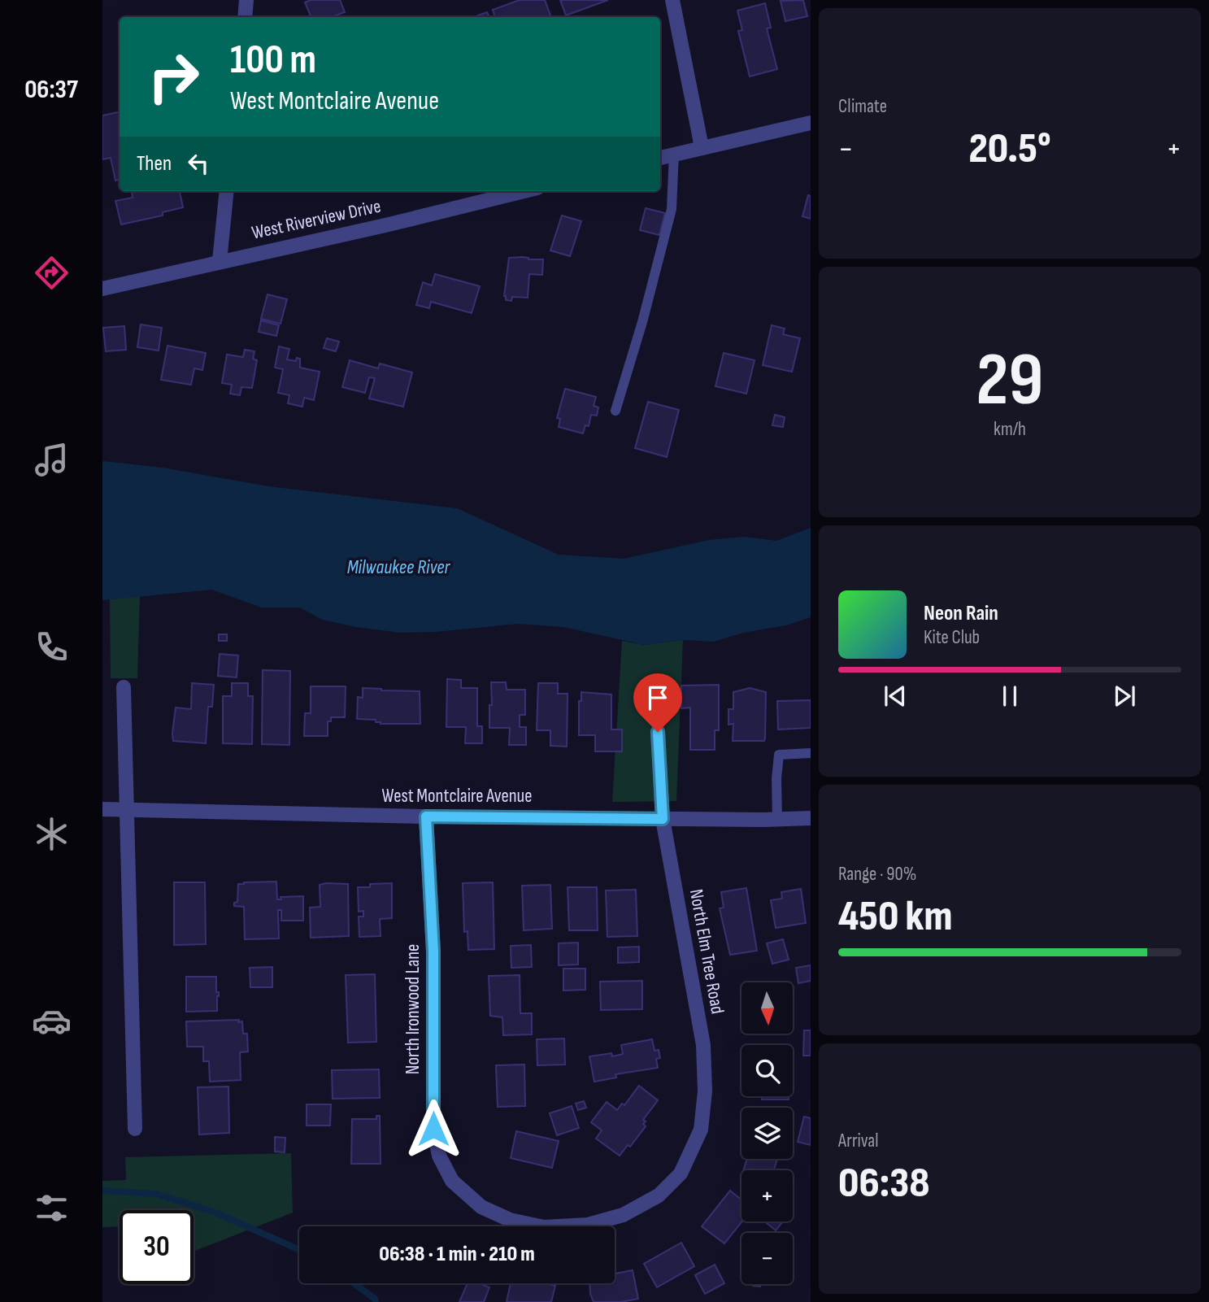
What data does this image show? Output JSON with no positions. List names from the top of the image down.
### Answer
{
  "streets": {
    "street": [
      "West Riverview Drive",
      "West Montclaire Avenue",
      "North Elm Tree Road",
      "North Ironwood Lane"
    ]
  },
  "crossings": [
    ["West Montclaire Avenue", "North Elm Tree Road"],
    ["West Montclaire Avenue", "North Ironwood Lane"],
    ["North Elm Tree Road", "North Ironwood Lane"]
  ],
  "water": ["Milwaukee River"],
  "north": "bottom",
  "page": {
    "tabs": "06:37",
    "tile": [
      "Climate",
      ["29", "km/h"],
      ["Range · 90%", "450 km"],
      ["Arrival", "06:38"]
    ],
    "turn": ["100 m", "West Montclaire Avenue"],
    "heat": ["−", "20.5°", "+"],
    "then": "Then",
    "song": ["Neon Rain", "Kite Club"],
    "map_buttons": ["+", "−"],
    "limit": "30",
    "trip": "06:38 · 1 min · 210 m"
  }
}
